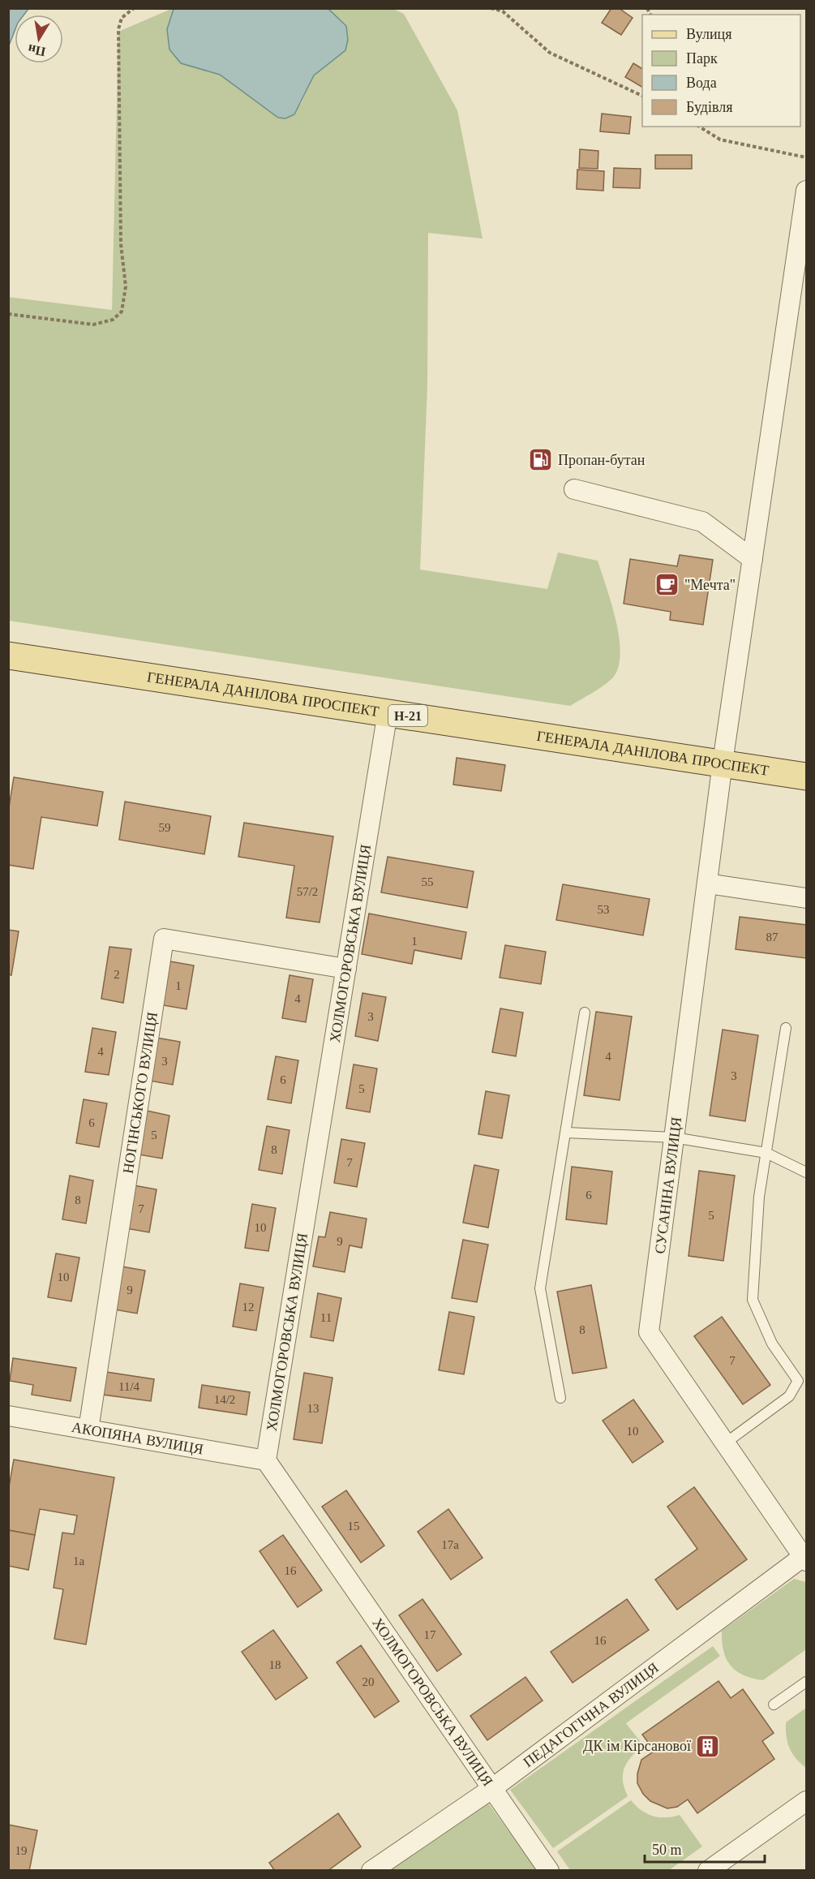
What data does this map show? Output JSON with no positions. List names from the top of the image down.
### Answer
{
  "streets": {
    "main road": ["ГЕНЕРАЛА ДАНІЛОВА ПРОСПЕКТ", "Н-21"],
    "street": [
      "ХОЛМОГОРОВСЬКА ВУЛИЦЯ",
      "НОГІНСЬКОГО ВУЛИЦЯ",
      "СУСАНІНА ВУЛИЦЯ",
      "АКОПЯНА ВУЛИЦЯ",
      "ПЕДАГОГІЧНА ВУЛИЦЯ"
    ]
  },
  "crossings": [
    ["ГЕНЕРАЛА ДАНІЛОВА ПРОСПЕКТ", "ХОЛМОГОРОВСЬКА ВУЛИЦЯ"],
    ["ГЕНЕРАЛА ДАНІЛОВА ПРОСПЕКТ", "СУСАНІНА ВУЛИЦЯ"],
    ["ХОЛМОГОРОВСЬКА ВУЛИЦЯ", "НОГІНСЬКОГО ВУЛИЦЯ"],
    ["ХОЛМОГОРОВСЬКА ВУЛИЦЯ", "АКОПЯНА ВУЛИЦЯ"],
    ["ХОЛМОГОРОВСЬКА ВУЛИЦЯ", "ПЕДАГОГІЧНА ВУЛИЦЯ"],
    ["НОГІНСЬКОГО ВУЛИЦЯ", "АКОПЯНА ВУЛИЦЯ"],
    ["СУСАНІНА ВУЛИЦЯ", "ПЕДАГОГІЧНА ВУЛИЦЯ"]
  ],
  "places": {
    "fuel station": ["Пропан-бутан"],
    "cafe": ["\"Мечта\""],
    "building": ["ДК ім Кірсанової"]
  },
  "house_numbers": [
    "59",
    "55",
    "57/2",
    "53",
    "87",
    "1",
    "2",
    "1",
    "4",
    "3",
    "4",
    "4",
    "3",
    "3",
    "6",
    "5",
    "6",
    "5",
    "8",
    "7",
    "6",
    "8",
    "7",
    "5",
    "10",
    "9",
    "10",
    "9",
    "12",
    "11",
    "8",
    "7",
    "11/4",
    "14/2",
    "13",
    "10",
    "15",
    "17а",
    "1а",
    "16",
    "17",
    "16",
    "18",
    "20",
    "19"
  ],
  "legend": [
    "Вулиця",
    "Парк",
    "Вода",
    "Будівля"
  ],
  "scale_bar": "50 m",
  "north": "bottom"
}
